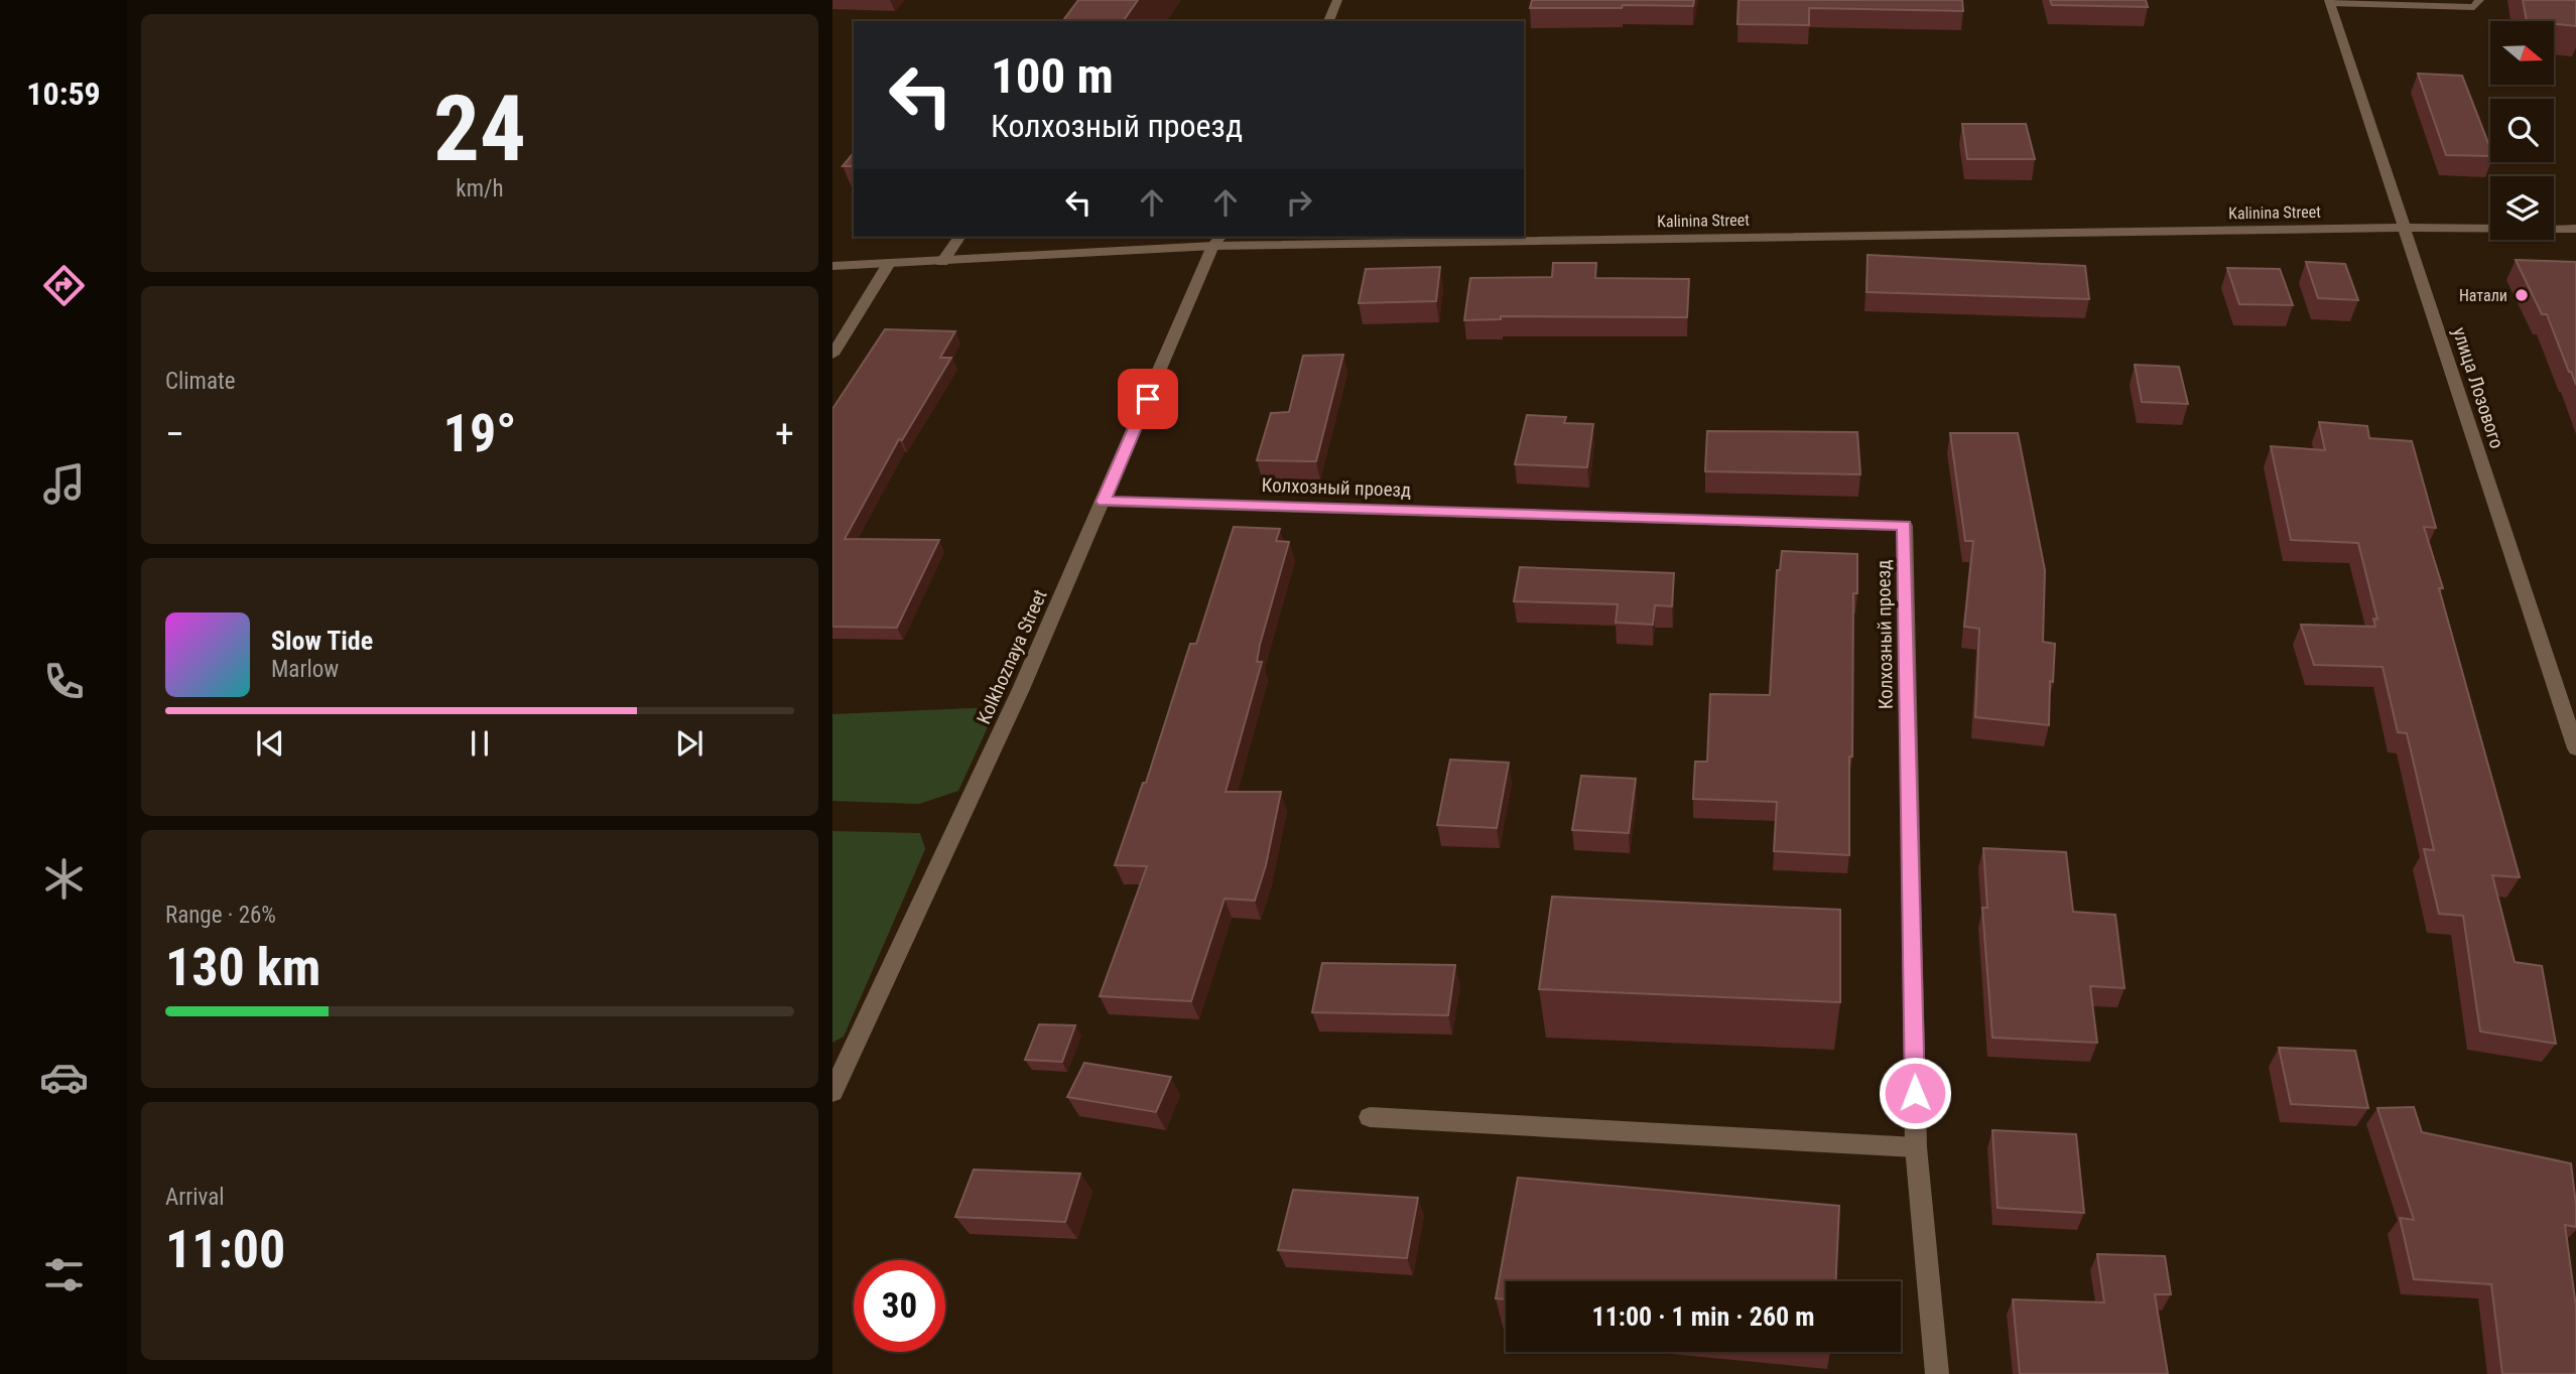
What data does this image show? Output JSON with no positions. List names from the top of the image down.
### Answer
{
  "streets": {
    "street": [
      "Kalinina Street",
      "улица Лозового",
      "Колхозный проезд",
      "Kolkhoznaya Street"
    ]
  },
  "crossings": [
    ["Kalinina Street", "улица Лозового"],
    ["Kalinina Street", "Kolkhoznaya Street"],
    ["Колхозный проезд", "Kolkhoznaya Street"]
  ],
  "places": ["Натали"],
  "north": "right",
  "page": {
    "tabs": "10:59",
    "tile": [
      ["24", "km/h"],
      "Climate",
      ["Range · 26%", "130 km"],
      ["Arrival", "11:00"]
    ],
    "turn": ["100 m", "Колхозный проезд"],
    "heat": ["−", "19°", "+"],
    "song": ["Slow Tide", "Marlow"],
    "limit": "30",
    "trip": "11:00 · 1 min · 260 m"
  }
}
